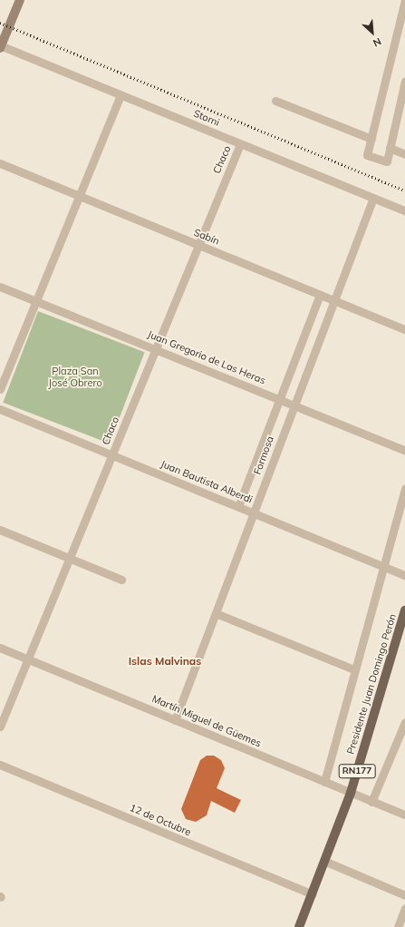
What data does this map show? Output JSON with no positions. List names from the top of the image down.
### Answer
{
  "streets": {
    "main road": ["Presidente Juan Domingo Perón", "RN177"],
    "street": [
      "Storni",
      "Chaco",
      "Sabín",
      "Juan Gregorio de Las Heras",
      "Formosa",
      "Juan Bautista Alberdi",
      "Martín Miguel de Güemes",
      "12 de Octubre"
    ]
  },
  "crossings": [
    ["Storni", "Chaco"],
    ["Storni", "Formosa"],
    ["Chaco", "Sabín"],
    ["Chaco", "Juan Gregorio de Las Heras"],
    ["Chaco", "Juan Bautista Alberdi"],
    ["Chaco", "Martín Miguel de Güemes"],
    ["Sabín", "Formosa"],
    ["Juan Gregorio de Las Heras", "Formosa"],
    ["Formosa", "Juan Bautista Alberdi"],
    ["Formosa", "Martín Miguel de Güemes"],
    ["Presidente Juan Domingo Perón", "Martín Miguel de Güemes"],
    ["Presidente Juan Domingo Perón", "12 de Octubre"]
  ],
  "districts": ["Islas Malvinas"],
  "parks": ["Plaza San José Obrero"],
  "north": "bottom right"
}
